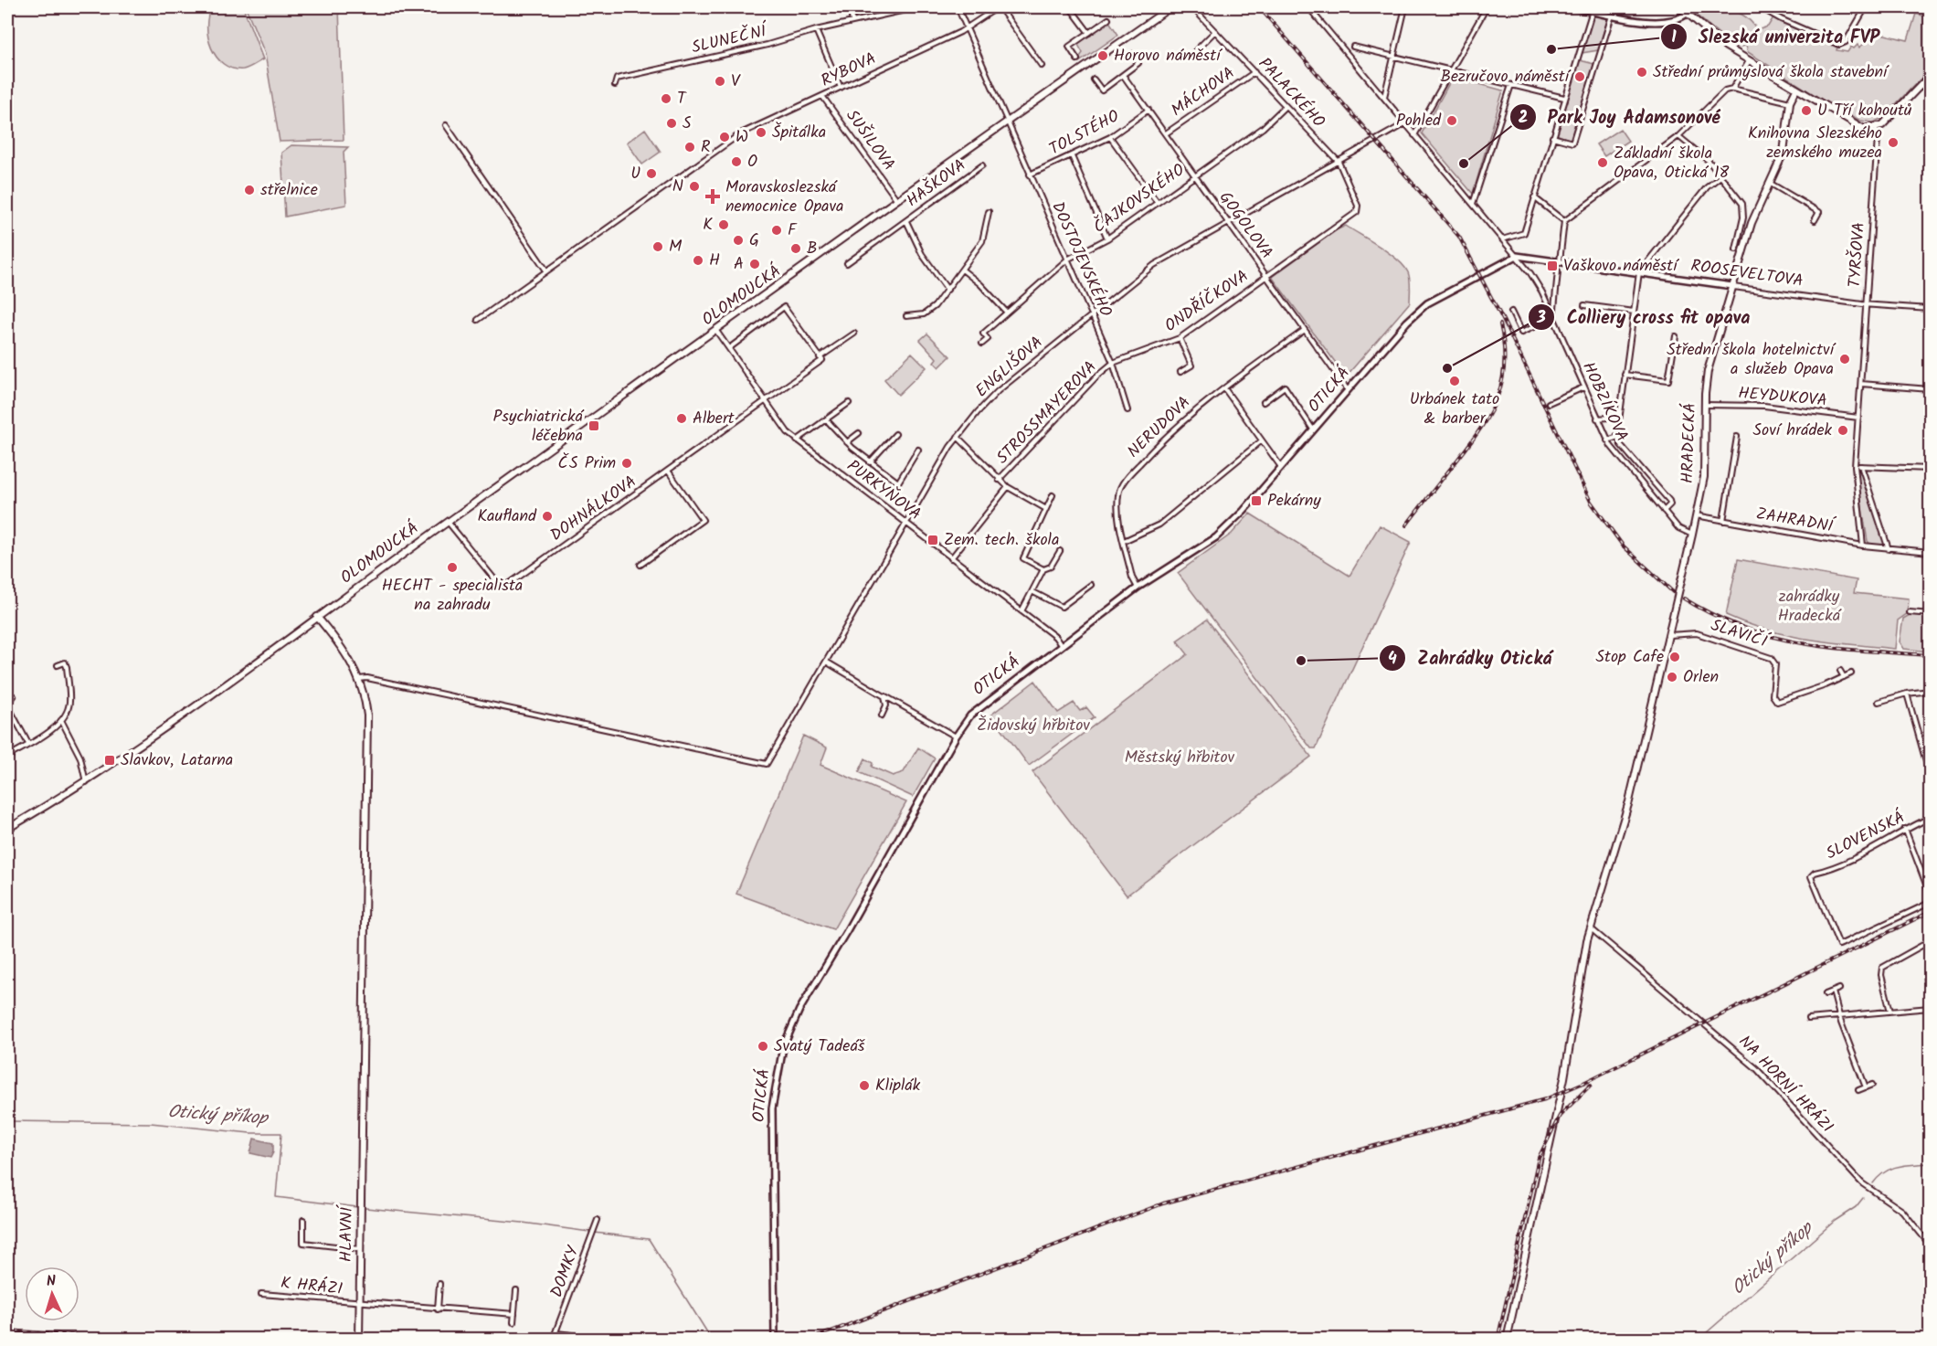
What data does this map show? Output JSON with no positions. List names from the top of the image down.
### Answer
{
  "streets": {
    "main road": ["OLOMOUCKÁ", "HRADECKÁ", "HLAVNÍ"],
    "street": [
      "SLUNEČNÍ",
      "RYBOVA",
      "MÁCHOVA",
      "PALACKÉHO",
      "TOLSTÉHO",
      "SUŠILOVA",
      "HAŠKOVA",
      "ČAJKOVSKÉHO",
      "GOGOLOVA",
      "TYRŠOVA",
      "DOSTOJEVSKÉHO",
      "ROOSEVELTOVA",
      "ONDŘÍČKOVA",
      "ENGLIŠOVA",
      "OTICKÁ",
      "HEYDUKOVA",
      "HOBZÍKOVA",
      "STROSSMAYEROVA",
      "NERUDOVA",
      "PURKYŇOVA",
      "DOHNÁLKOVA",
      "ZAHRADNÍ",
      "SLAVIČÍ",
      "SLOVENSKÁ",
      "NA HORNÍ HRÁZI",
      "DOMKY",
      "K HRÁZI"
    ]
  },
  "crossings": [
    ["RYBOVA", "SUŠILOVA"],
    ["RYBOVA", "DOSTOJEVSKÉHO"],
    ["MÁCHOVA", "PALACKÉHO"],
    ["MÁCHOVA", "GOGOLOVA"],
    ["PALACKÉHO", "ČAJKOVSKÉHO"],
    ["PALACKÉHO", "ONDŘÍČKOVA"],
    ["PALACKÉHO", "ENGLIŠOVA"],
    ["TOLSTÉHO", "GOGOLOVA"],
    ["TOLSTÉHO", "DOSTOJEVSKÉHO"],
    ["SUŠILOVA", "OLOMOUCKÁ"],
    ["ČAJKOVSKÉHO", "GOGOLOVA"],
    ["ČAJKOVSKÉHO", "DOSTOJEVSKÉHO"],
    ["GOGOLOVA", "ONDŘÍČKOVA"],
    ["GOGOLOVA", "ENGLIŠOVA"],
    ["GOGOLOVA", "OTICKÁ"],
    ["GOGOLOVA", "NERUDOVA"],
    ["TYRŠOVA", "ROOSEVELTOVA"],
    ["TYRŠOVA", "HEYDUKOVA"],
    ["TYRŠOVA", "ZAHRADNÍ"],
    ["DOSTOJEVSKÉHO", "OLOMOUCKÁ"],
    ["DOSTOJEVSKÉHO", "ONDŘÍČKOVA"],
    ["DOSTOJEVSKÉHO", "ENGLIŠOVA"],
    ["DOSTOJEVSKÉHO", "STROSSMAYEROVA"],
    ["ROOSEVELTOVA", "HRADECKÁ"],
    ["OLOMOUCKÁ", "PURKYŇOVA"],
    ["OLOMOUCKÁ", "DOHNÁLKOVA"],
    ["OLOMOUCKÁ", "HLAVNÍ"],
    ["ONDŘÍČKOVA", "STROSSMAYEROVA"],
    ["ENGLIŠOVA", "HOBZÍKOVA"],
    ["ENGLIŠOVA", "PURKYŇOVA"],
    ["ENGLIŠOVA", "HLAVNÍ"],
    ["OTICKÁ", "HOBZÍKOVA"],
    ["OTICKÁ", "NERUDOVA"],
    ["OTICKÁ", "PURKYŇOVA"],
    ["HEYDUKOVA", "HRADECKÁ"],
    ["HOBZÍKOVA", "HRADECKÁ"],
    ["HRADECKÁ", "ZAHRADNÍ"],
    ["HRADECKÁ", "SLAVIČÍ"],
    ["HRADECKÁ", "NA HORNÍ HRÁZI"],
    ["PURKYŇOVA", "DOHNÁLKOVA"],
    ["HLAVNÍ", "K HRÁZI"]
  ],
  "water": ["Otický příkop"],
  "parks": ["zahrádky Hradecká", "Židovský hřbitov", "Městský hřbitov"],
  "places": {
    "other": [
      "Slezská univerzita FVP",
      "Horovo náměstí",
      "Střední průmyslová škola stavební",
      "Bezručovo náměstí",
      "V",
      "T",
      "U Tří kohoutů",
      "Pohled",
      "S",
      "Špitálka",
      "W",
      "Knihovna Slezského zemského muzea",
      "R",
      "O",
      "Základní škola Opava, Otická 18",
      "Park Joy Adamsonové",
      "U",
      "N",
      "střelnice",
      "K",
      "F",
      "G",
      "M",
      "B",
      "H",
      "A",
      "Střední škola hotelnictví a služeb Opava",
      "Colliery cross fit opava",
      "Urbánek tato & barber",
      "Albert",
      "Soví hrádek",
      "ČS Prim",
      "Kaufland",
      "HECHT - specialista na zahradu",
      "Stop Cafe",
      "Zahrádky Otická",
      "Orlen",
      "Svatý Tadeáš",
      "Kliplák"
    ],
    "health": ["Moravskoslezská nemocnice Opava"],
    "transit": [
      "Vaškovo náměstí",
      "Psychiatrická léčebna",
      "Pekárny",
      "Zem. tech. škola",
      "Slavkov, Latarna"
    ]
  },
  "north": "top"
}
